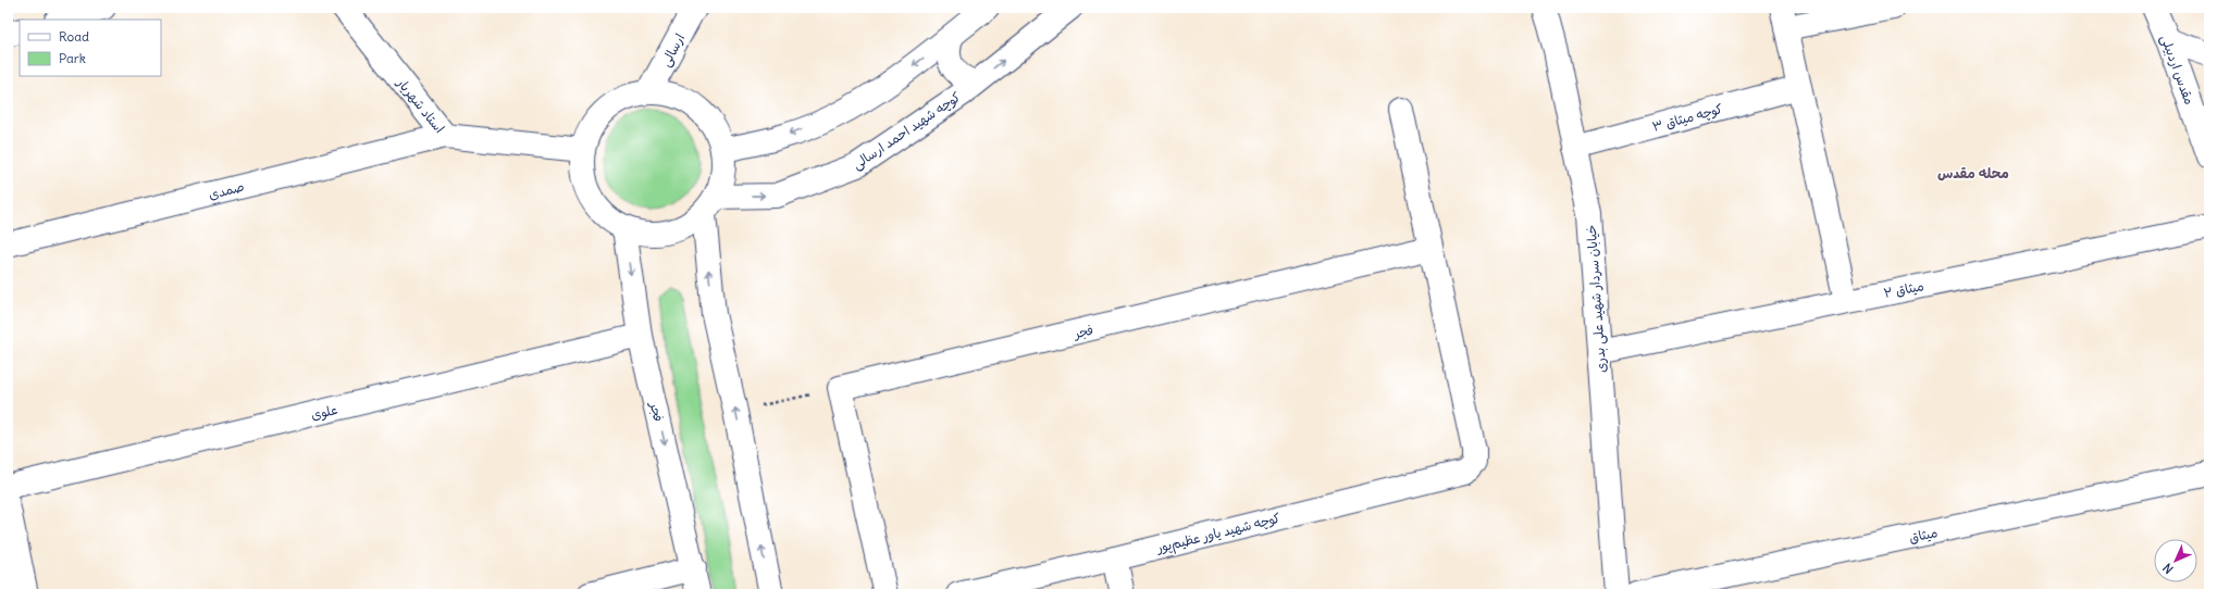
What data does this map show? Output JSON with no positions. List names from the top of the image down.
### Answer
{
  "streets": {
    "street": [
      "ارسالی",
      "مقدس اردبیلی",
      "استاد شهریار",
      "کوچه میثاق ۳",
      "کوچه شهید احمد ارسالی",
      "صمدی",
      "میثاق ۲",
      "خیابان سردار شهید علی بدری",
      "فجر",
      "علوی",
      "کوچه شهید یاور عظیم‌پور",
      "میثاق"
    ]
  },
  "crossings": [
    ["ارسالی", "استاد شهریار"],
    ["ارسالی", "کوچه شهید احمد ارسالی"],
    ["ارسالی", "فجر"],
    ["استاد شهریار", "کوچه شهید احمد ارسالی"],
    ["استاد شهریار", "صمدی"],
    ["استاد شهریار", "فجر"],
    ["کوچه میثاق ۳", "خیابان سردار شهید علی بدری"],
    ["کوچه شهید احمد ارسالی", "فجر"],
    ["میثاق ۲", "خیابان سردار شهید علی بدری"],
    ["فجر", "علوی"],
    ["فجر", "کوچه شهید یاور عظیم‌پور"]
  ],
  "districts": ["محله مقدس"],
  "legend": ["Road", "Park"],
  "north": "bottom left"
}
